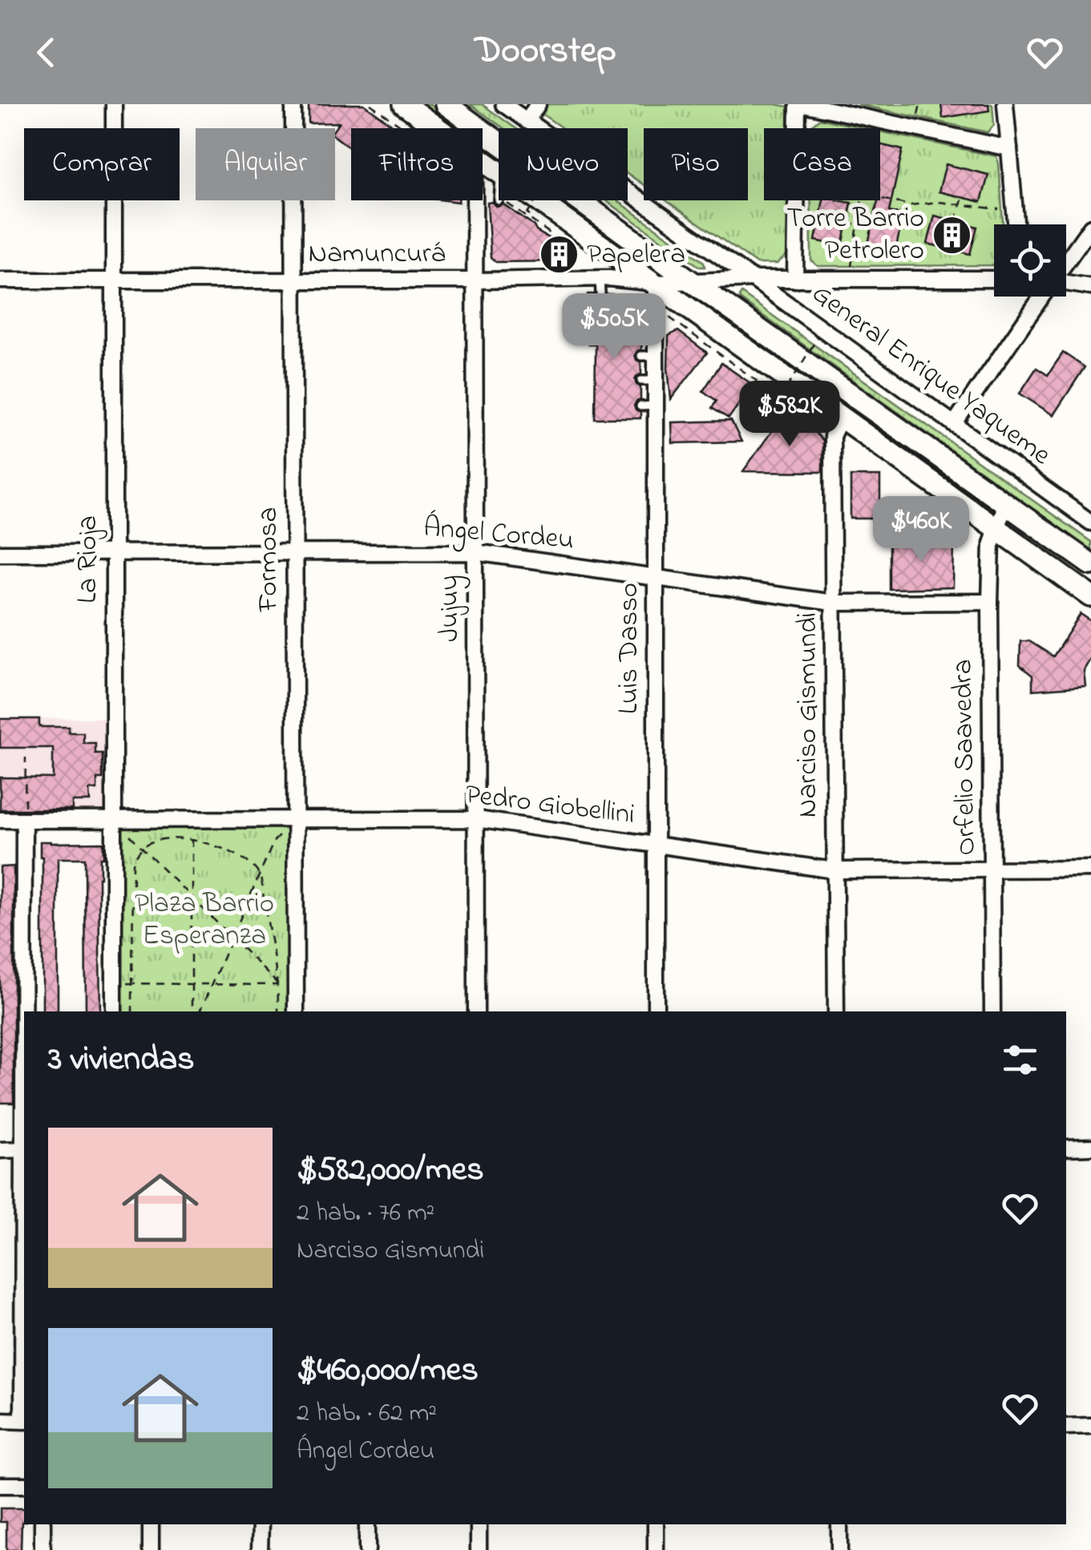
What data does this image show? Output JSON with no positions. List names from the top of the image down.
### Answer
{
  "streets": {
    "street": [
      "Namuncurá",
      "General Enrique Yaqueme",
      "Ángel Cordeu",
      "La Rioja",
      "Formosa",
      "Jujuy",
      "Luis Dasso",
      "Narciso Gismundi",
      "Orfelio Saavedra",
      "Pedro Giobellini"
    ]
  },
  "crossings": [
    ["Namuncurá", "General Enrique Yaqueme"],
    ["Namuncurá", "La Rioja"],
    ["Namuncurá", "Formosa"],
    ["Namuncurá", "Jujuy"],
    ["Namuncurá", "Luis Dasso"],
    ["Ángel Cordeu", "La Rioja"],
    ["Ángel Cordeu", "Formosa"],
    ["Ángel Cordeu", "Jujuy"],
    ["Ángel Cordeu", "Luis Dasso"],
    ["Ángel Cordeu", "Narciso Gismundi"],
    ["Ángel Cordeu", "Orfelio Saavedra"],
    ["La Rioja", "Pedro Giobellini"],
    ["Formosa", "Pedro Giobellini"],
    ["Jujuy", "Pedro Giobellini"],
    ["Luis Dasso", "Pedro Giobellini"],
    ["Narciso Gismundi", "Pedro Giobellini"],
    ["Orfelio Saavedra", "Pedro Giobellini"]
  ],
  "parks": ["Plaza Barrio Esperanza"],
  "places": {
    "building": ["Torre Barrio Petrolero", "Papelera"]
  },
  "page": {
    "header": "Doorstep",
    "chip": [
      "Comprar",
      "Alquilar",
      "Filtros",
      "Nuevo",
      "Piso",
      "Casa"
    ],
    "price": ["$505K", "$582K", "$460K"],
    "heading": "3 viviendas",
    "list": [
      {
        "name": "$582,000/mes",
        "note": "2 hab. · 76 m² · Narciso Gismundi"
      },
      {
        "name": "$460,000/mes",
        "note": "2 hab. · 62 m² · Ángel Cordeu"
      }
    ]
  }
}
